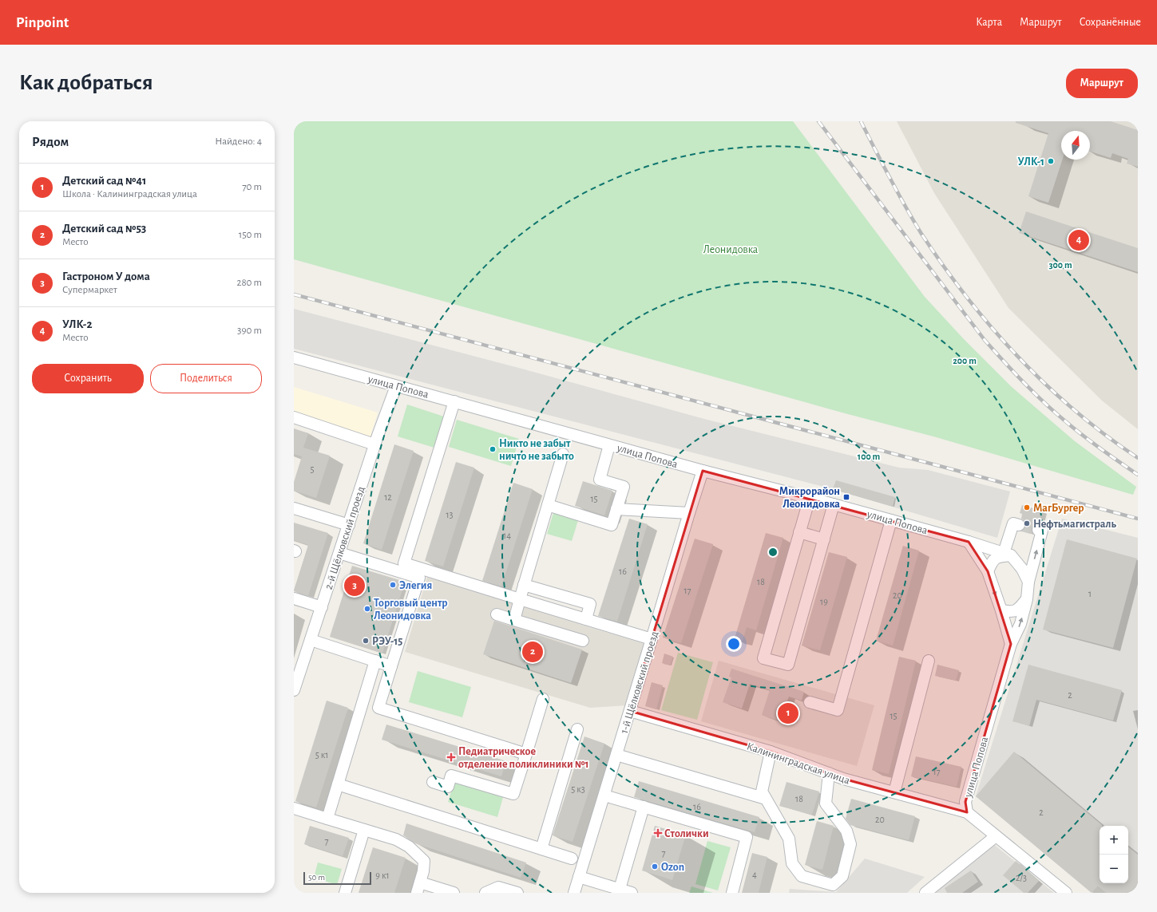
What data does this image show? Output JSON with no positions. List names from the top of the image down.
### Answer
{
  "streets": {
    "street": [
      "улица Попова",
      "2-й Щёлковский проезд",
      "1-й Щёлковский проезд",
      "Калининградская улица"
    ]
  },
  "crossings": [
    ["улица Попова", "2-й Щёлковский проезд"],
    ["улица Попова", "1-й Щёлковский проезд"],
    ["улица Попова", "Калининградская улица"],
    ["1-й Щёлковский проезд", "Калининградская улица"]
  ],
  "parks": ["Леонидовка"],
  "places": {
    "other": [
      "УЛК-1",
      "Никто не забыт ничто не забыто",
      "МагБургер",
      "Нефтьмагистраль",
      "Элегия",
      "Торговый центр Леонидовка",
      "РЭУ-15",
      "Ozon"
    ],
    "transit": ["Микрорайон Леонидовка"],
    "health": ["Педиатрическое отделение поликлиники №1", "Столички"]
  },
  "house_numbers": [
    "5",
    "12",
    "15",
    "13",
    "14",
    "16",
    "18",
    "17",
    "1",
    "20",
    "19",
    "2",
    "15",
    "5 к1",
    "17",
    "5 к3",
    "18",
    "16",
    "2",
    "20",
    "7",
    "7",
    "4",
    "9 к1",
    "2/3"
  ],
  "scale_bar": "50 m",
  "north": "top",
  "page": {
    "header": "Pinpoint",
    "nav": ["Карта", "Маршрут", "Сохранённые"],
    "buttons": [
      "Маршрут",
      ["Сохранить", "Поделиться"]
    ],
    "title": "Как добраться",
    "heading": ["Рядом", "Найдено: 4"],
    "list": [
      {
        "mark": "1",
        "name": "Детский сад №41",
        "note": "Школа · Калининградская улица",
        "value": "70 m"
      },
      {
        "mark": "2",
        "name": "Детский сад №53",
        "note": "Место",
        "value": "150 m"
      },
      {
        "mark": "3",
        "name": "Гастроном У дома",
        "note": "Супермаркет",
        "value": "280 m"
      },
      {
        "mark": "4",
        "name": "УЛК-2",
        "note": "Место",
        "value": "390 m"
      }
    ],
    "pins": [
      "4",
      "3",
      "2",
      "1"
    ],
    "map_buttons": ["+", "−"],
    "scale": "50 m"
  },
  "rings": ["300 m", "200 m", "100 m"]
}
